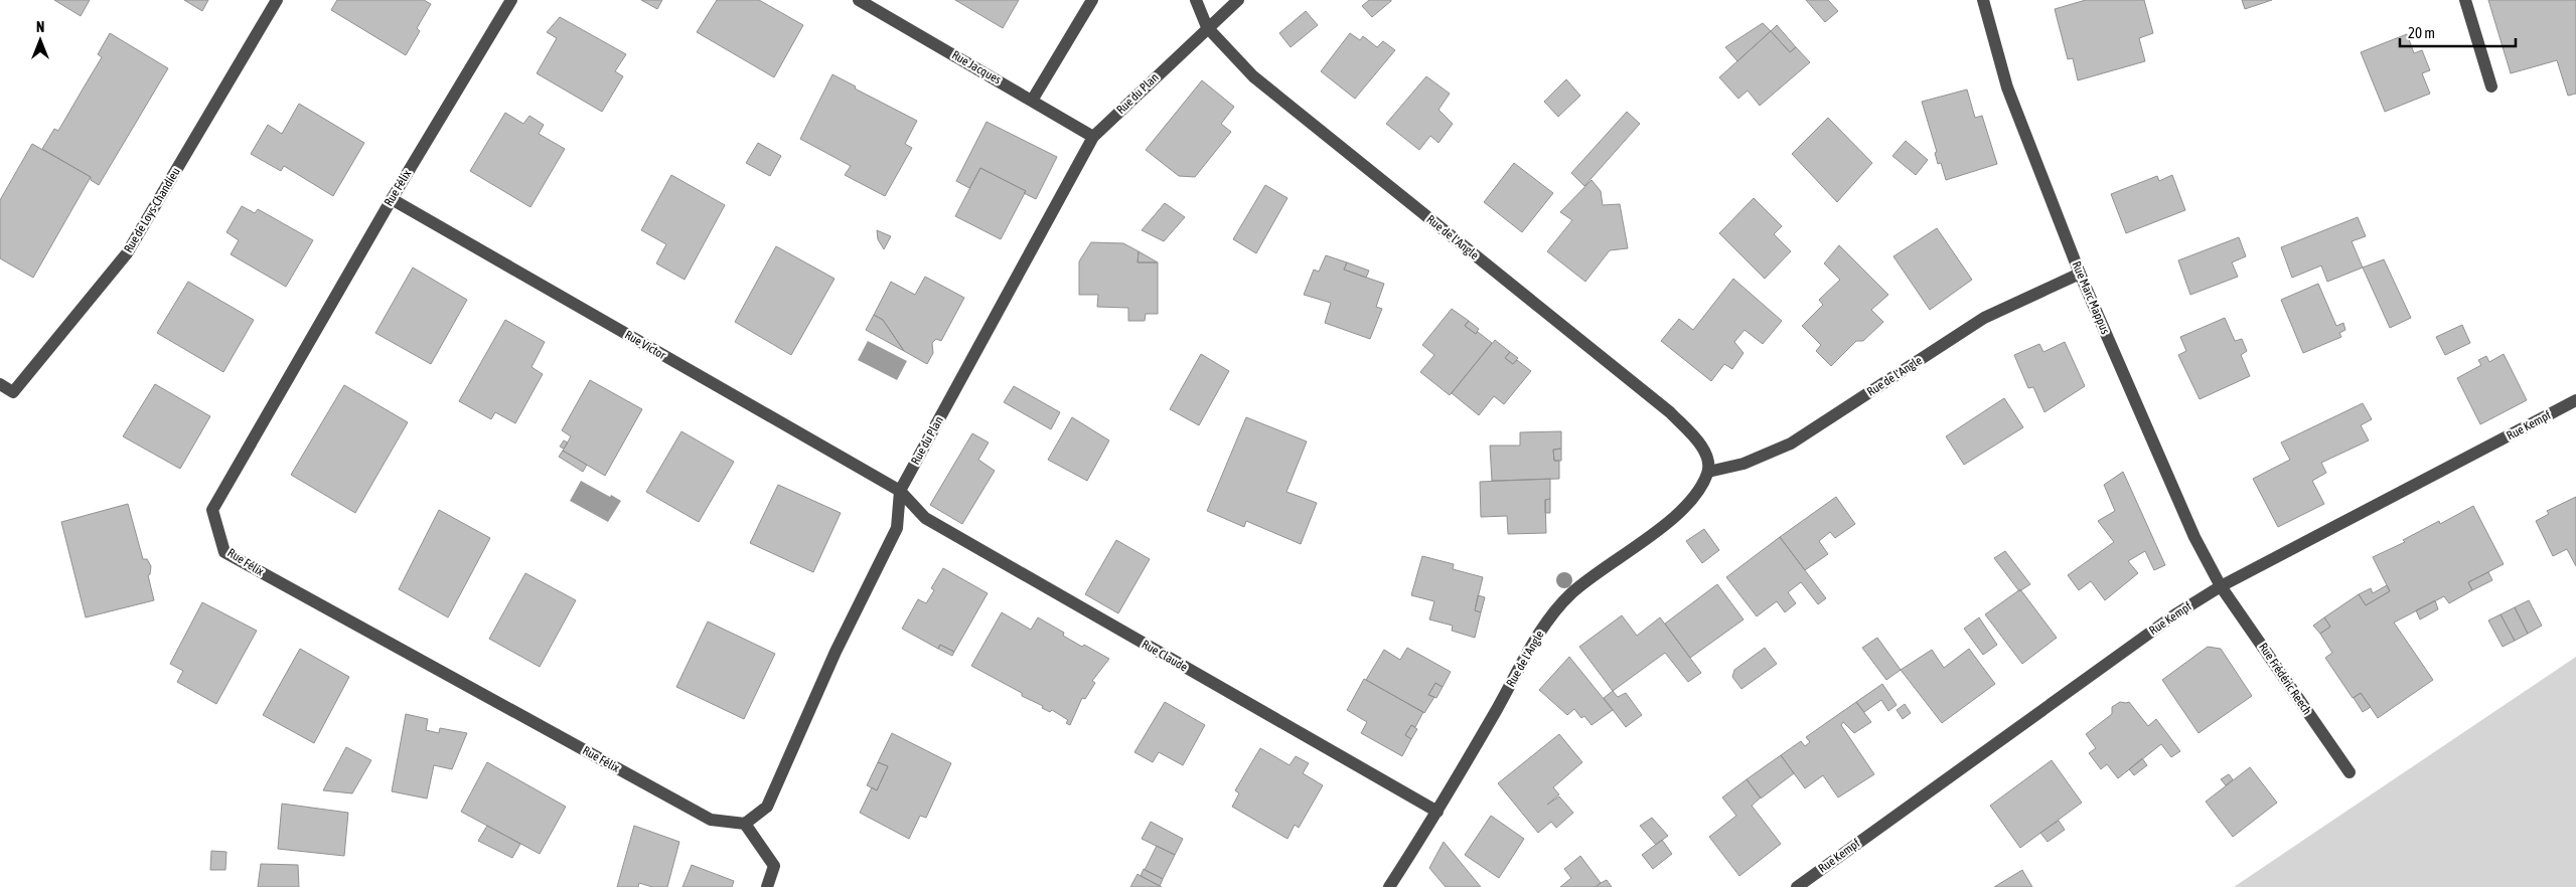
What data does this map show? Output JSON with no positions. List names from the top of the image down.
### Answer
{
  "streets": {
    "street": [
      "Rue Jacques",
      "Rue du Plan",
      "Rue Félix",
      "Rue de Loys-Chandieu",
      "Rue de l'Angle",
      "Rue Marc Mappus",
      "Rue Victor",
      "Rue Kempf",
      "Rue Claude",
      "Rue Frédéric Reech"
    ]
  },
  "crossings": [
    ["Rue Jacques", "Rue du Plan"],
    ["Rue du Plan", "Rue Félix"],
    ["Rue du Plan", "Rue de l'Angle"],
    ["Rue du Plan", "Rue Victor"],
    ["Rue du Plan", "Rue Claude"],
    ["Rue Félix", "Rue Victor"],
    ["Rue de l'Angle", "Rue Marc Mappus"],
    ["Rue de l'Angle", "Rue Claude"],
    ["Rue Marc Mappus", "Rue Kempf"],
    ["Rue Marc Mappus", "Rue Frédéric Reech"],
    ["Rue Victor", "Rue Claude"],
    ["Rue Kempf", "Rue Frédéric Reech"]
  ],
  "scale_bar": "20 m",
  "north": "top"
}
